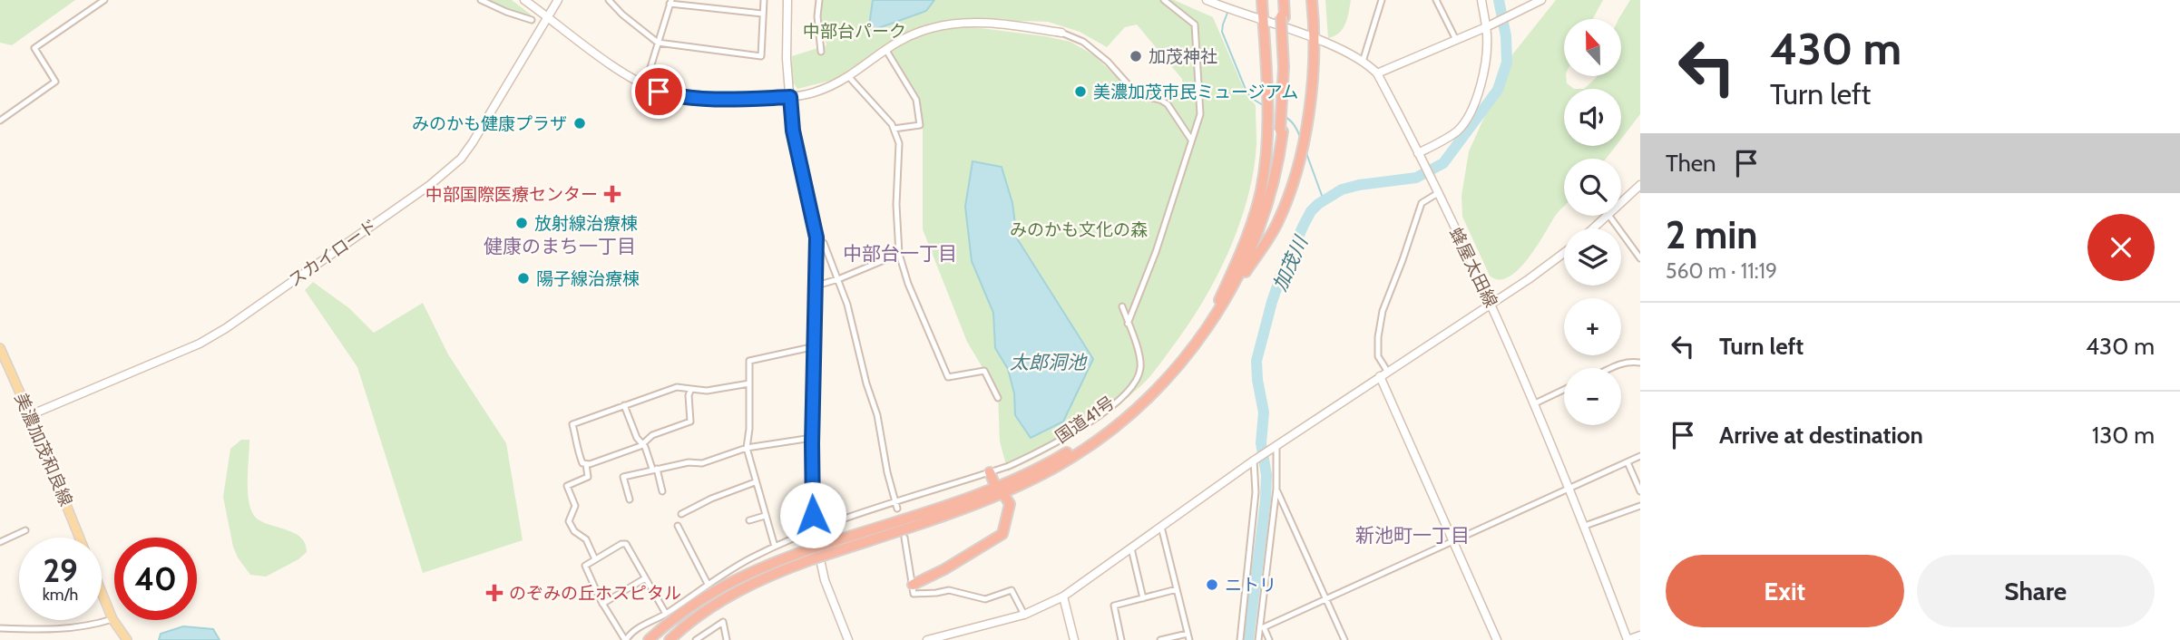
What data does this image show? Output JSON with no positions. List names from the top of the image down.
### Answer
{
  "streets": {
    "highway": ["国道41号"],
    "main road": ["美濃加茂和良線"],
    "street": ["スカイロード", "蜂屋太田線"]
  },
  "crossings": [
    ["スカイロード", "美濃加茂和良線"]
  ],
  "districts": ["健康のまち一丁目", "中部台一丁目", "新池町一丁目"],
  "water": ["加茂川", "太郎洞池"],
  "parks": ["中部台パーク", "みのかも文化の森"],
  "places": {
    "other": [
      "加茂神社",
      "美濃加茂市民ミュージアム",
      "みのかも健康プラザ",
      "放射線治療棟",
      "陽子線治療棟",
      "ニトリ"
    ],
    "health": ["中部国際医療センター", "のぞみの丘ホスピタル"]
  },
  "north": "top",
  "page": {
    "turn": ["430 m", "Turn left"],
    "map_buttons": ["+", "−"],
    "then": "Then",
    "heading": ["2 min", "560 m · 11:19"],
    "list": [
      {
        "name": "Turn left",
        "value": "430 m"
      },
      {
        "name": "Arrive at destination",
        "value": "130 m"
      }
    ],
    "speed": "29 km/h",
    "limit": "40",
    "buttons": ["Exit", "Share"]
  }
}
